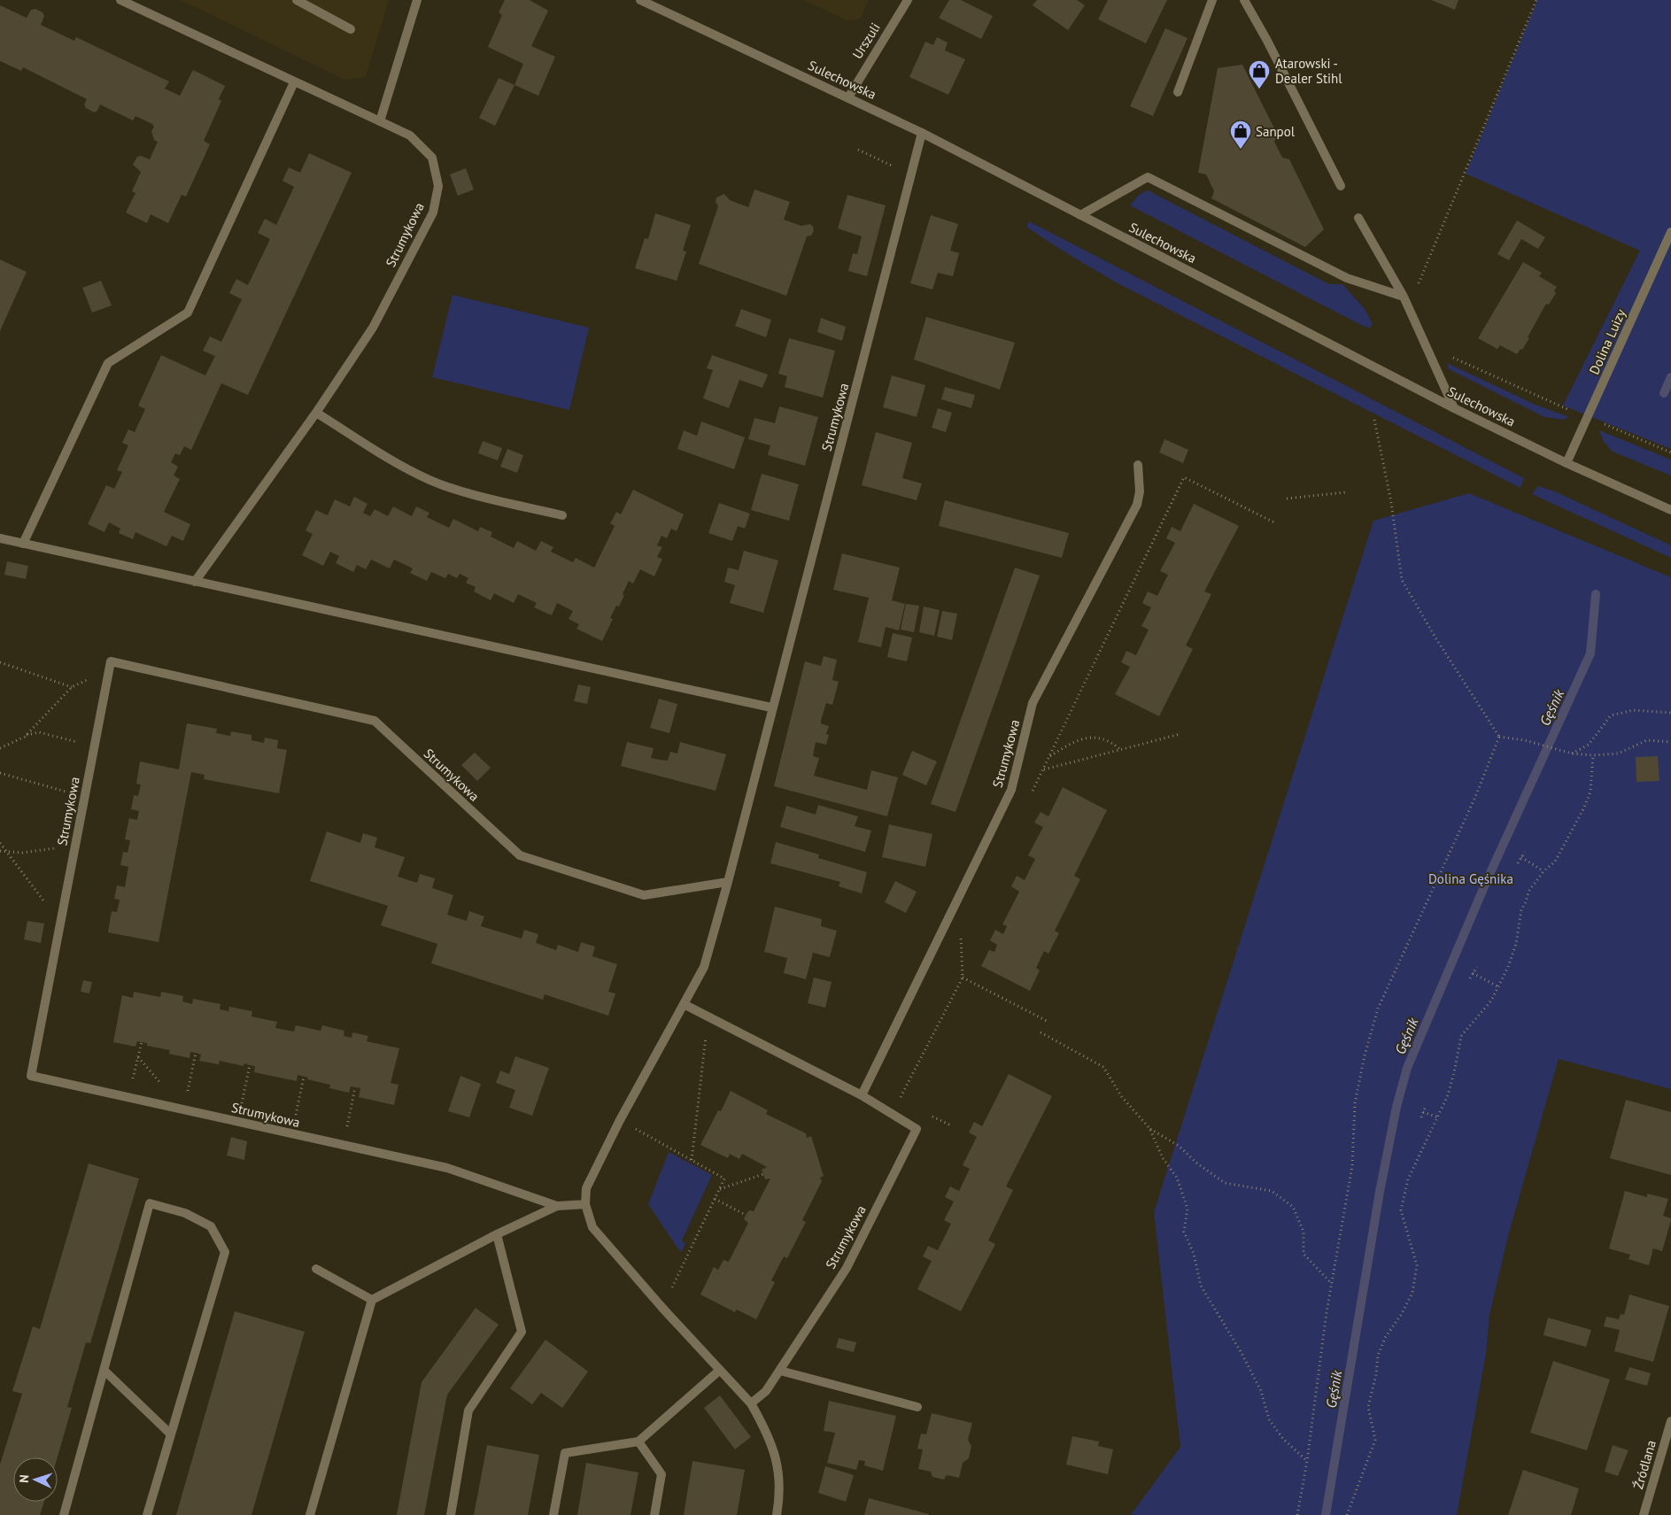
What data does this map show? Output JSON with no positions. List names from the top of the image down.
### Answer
{
  "streets": {
    "street": [
      "Urszuli",
      "Sulechowska",
      "Strumykowa",
      "Dolina Luizy",
      "Źródlana"
    ]
  },
  "crossings": [
    ["Urszuli", "Sulechowska"],
    ["Sulechowska", "Strumykowa"],
    ["Sulechowska", "Dolina Luizy"]
  ],
  "water": ["Gęśnik"],
  "parks": ["Dolina Gęśnika"],
  "places": {
    "shop": ["Atarowski - Dealer Stihl", "Sanpol"]
  },
  "north": "left"
}
